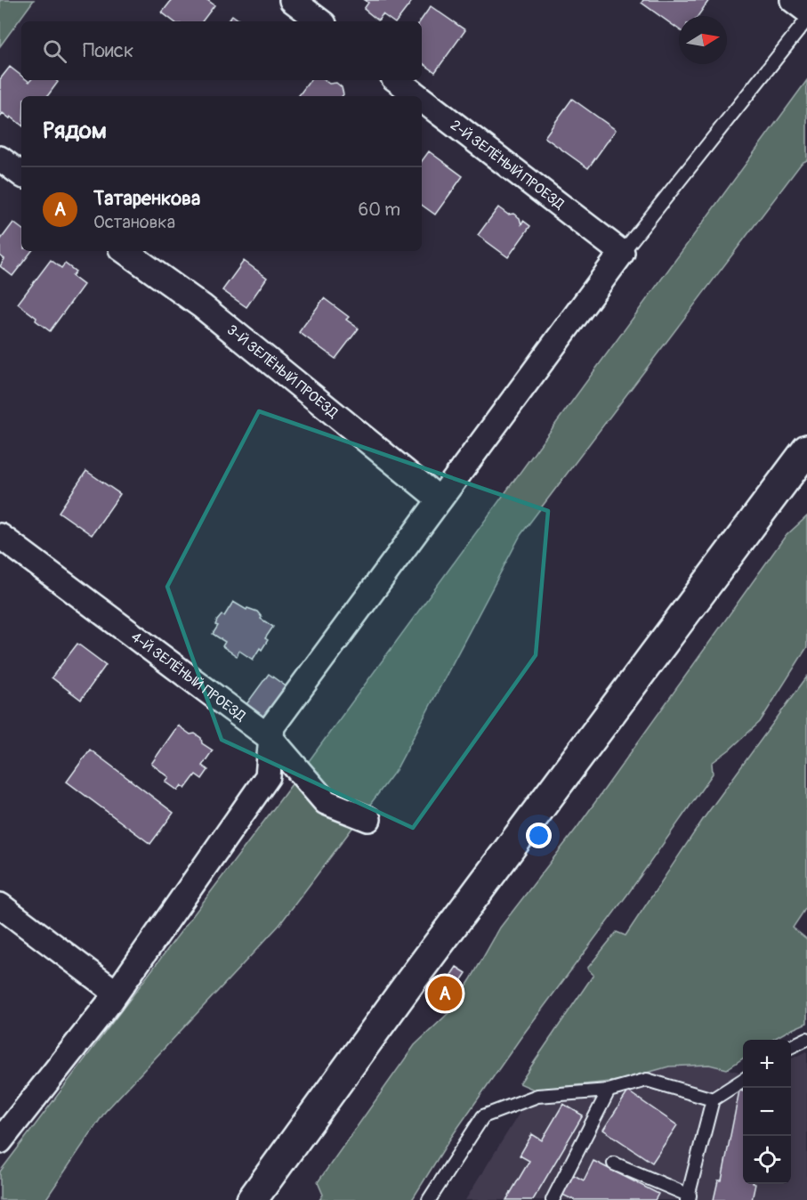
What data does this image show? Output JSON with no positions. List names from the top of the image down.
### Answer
{
  "streets": {
    "street": ["2-Й ЗЕЛЁНЫЙ ПРОЕЗД", "3-Й ЗЕЛЁНЫЙ ПРОЕЗД", "4-Й ЗЕЛЁНЫЙ ПРОЕЗД"]
  },
  "north": "right",
  "page": {
    "search": "Поиск",
    "heading": "Рядом",
    "list": [
      {
        "mark": "A",
        "name": "Татаренкова",
        "note": "Остановка",
        "value": "60 m"
      }
    ],
    "pins": "A",
    "map_buttons": ["+", "−"]
  }
}
